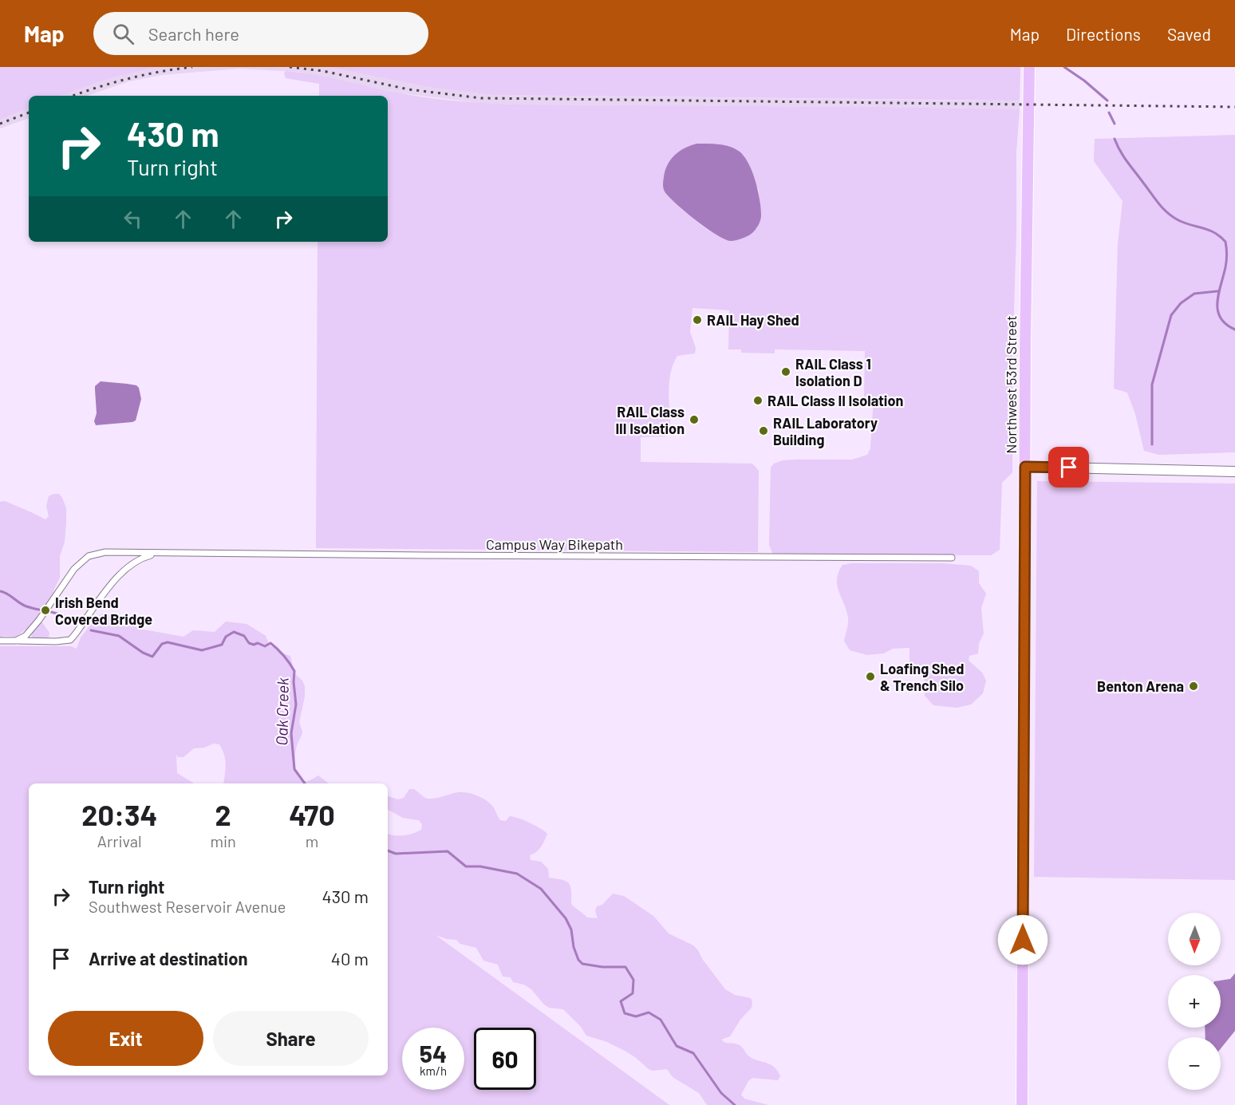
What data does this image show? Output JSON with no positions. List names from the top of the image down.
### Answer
{
  "streets": {
    "main road": ["Northwest 53rd Street"],
    "street": ["Campus Way Bikepath"]
  },
  "water": ["Oak Creek"],
  "places": [
    "RAIL Hay Shed",
    "RAIL Class 1 Isolation D",
    "RAIL Class II Isolation",
    "RAIL Class III Isolation",
    "RAIL Laboratory Building",
    "Irish Bend Covered Bridge",
    "Loafing Shed & Trench Silo",
    "Benton Arena"
  ],
  "north": "bottom",
  "page": {
    "header": "Map",
    "search": "Search here",
    "nav": ["Map", "Directions", "Saved"],
    "turn": ["430 m", "Turn right"],
    "eta": [
      "20:34",
      "Arrival",
      "2",
      "min",
      "470",
      "m"
    ],
    "list": [
      {
        "name": "Turn right",
        "note": "Southwest Reservoir Avenue",
        "value": "430 m"
      },
      {
        "name": "Arrive at destination",
        "value": "40 m"
      }
    ],
    "map_buttons": ["+", "−"],
    "buttons": ["Exit", "Share"],
    "speed": "54 km/h",
    "limit": "60"
  }
}
